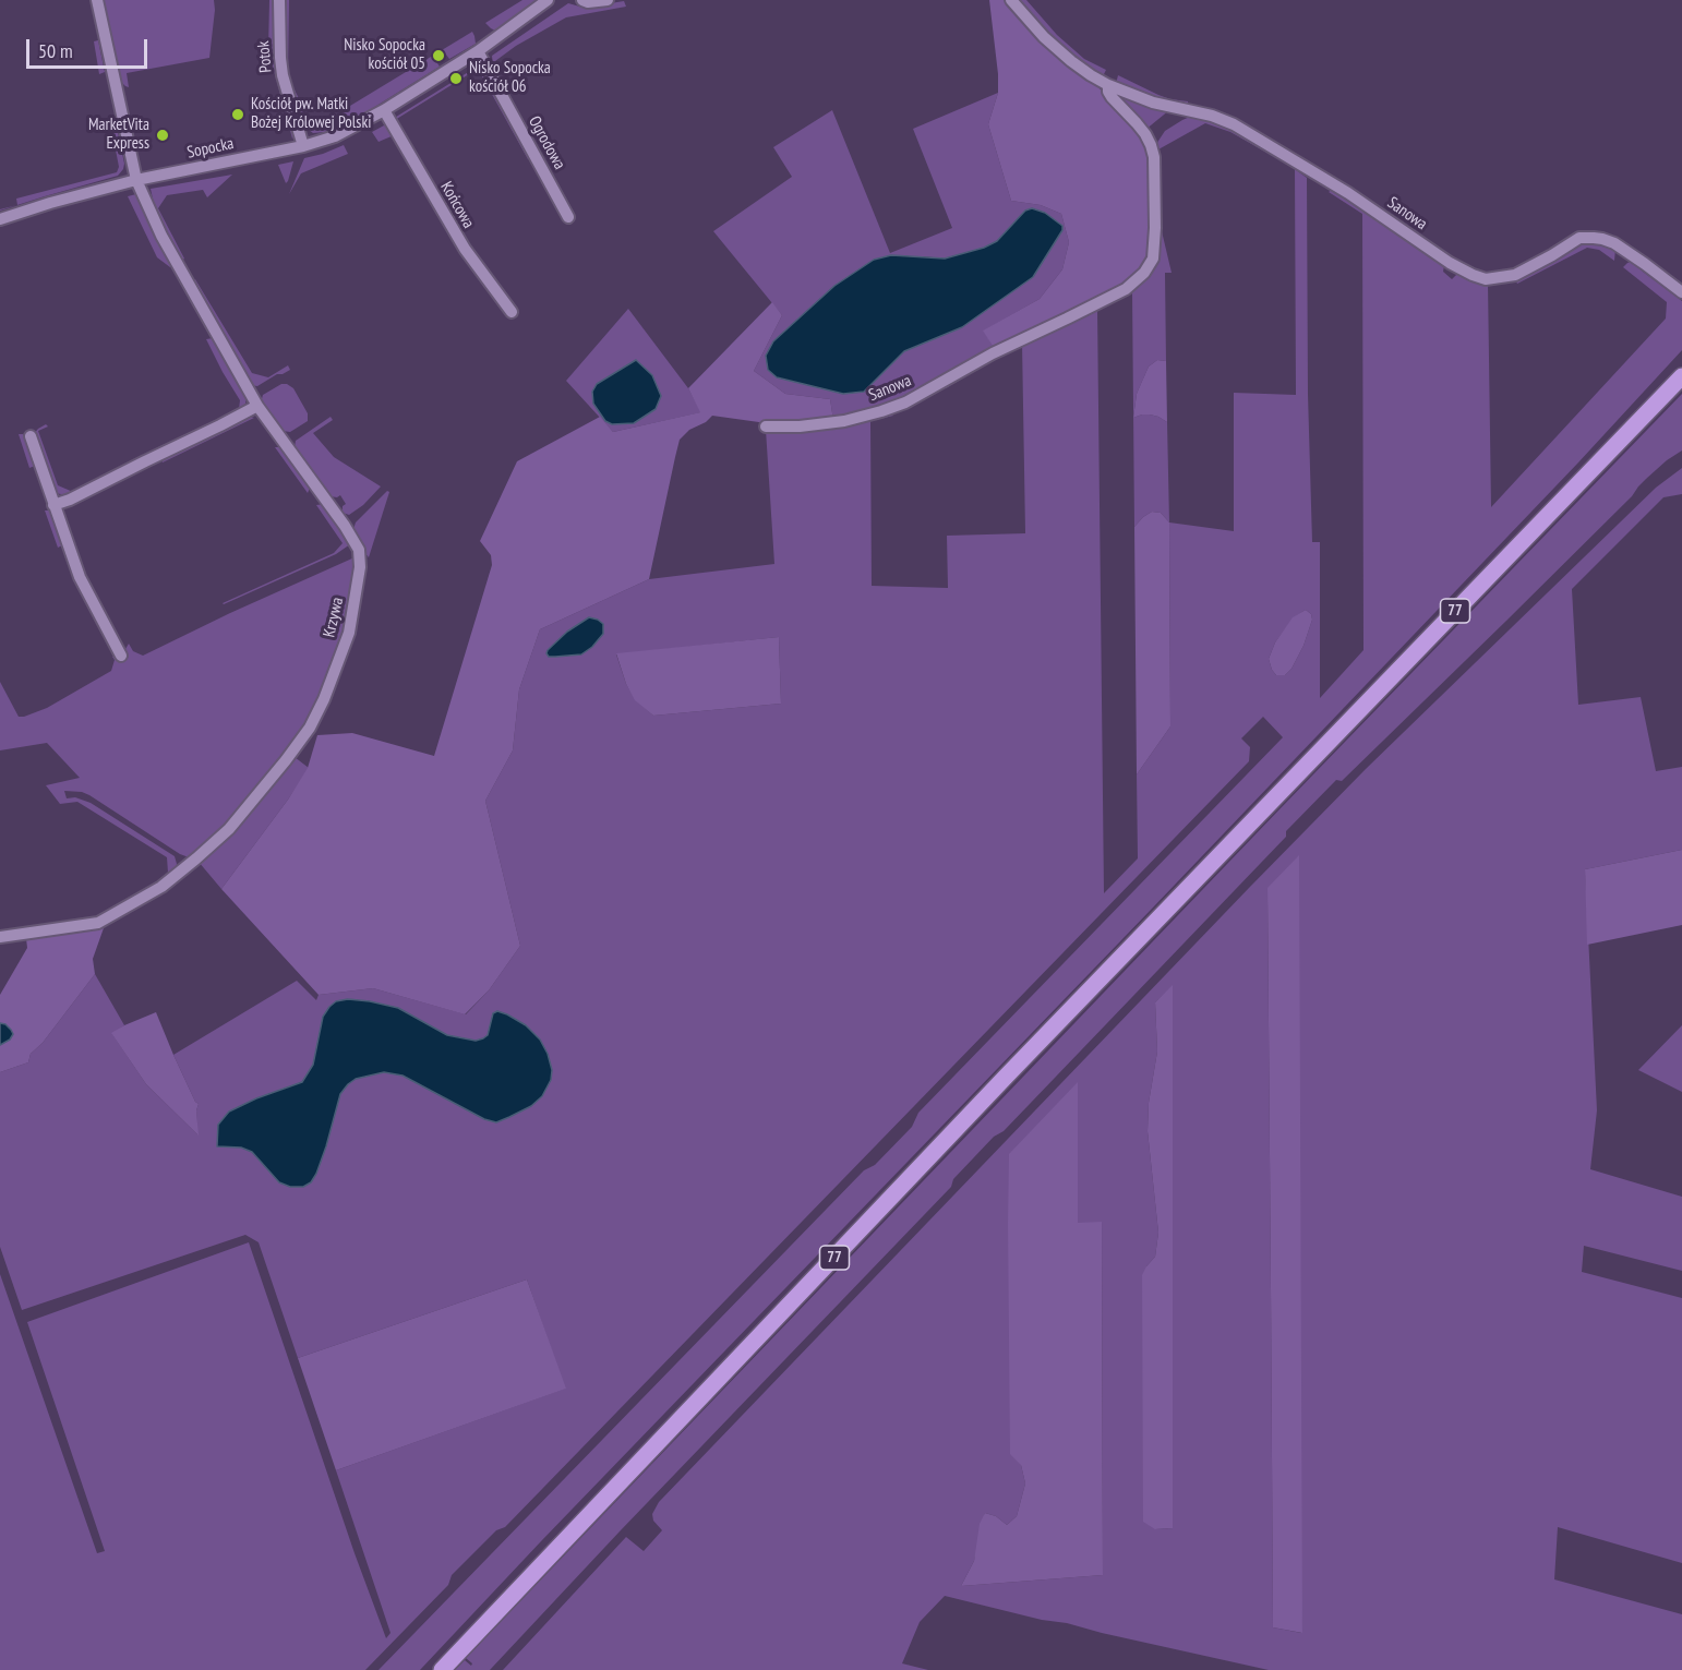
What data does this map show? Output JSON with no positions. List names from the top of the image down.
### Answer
{
  "streets": {
    "main road": ["77"],
    "street": [
      "Potok",
      "Ogrodowa",
      "Sopocka",
      "Końcowa",
      "Sanowa",
      "Krzywa"
    ]
  },
  "crossings": [
    ["Potok", "Sopocka"],
    ["Ogrodowa", "Sopocka"],
    ["Sopocka", "Końcowa"],
    ["Sopocka", "Krzywa"]
  ],
  "places": [
    "Nisko Sopocka kościół 05",
    "Nisko Sopocka kościół 06",
    "Kościół pw. Matki Bożej Królowej Polski",
    "MarketVita Express"
  ],
  "scale_bar": "50 m"
}
